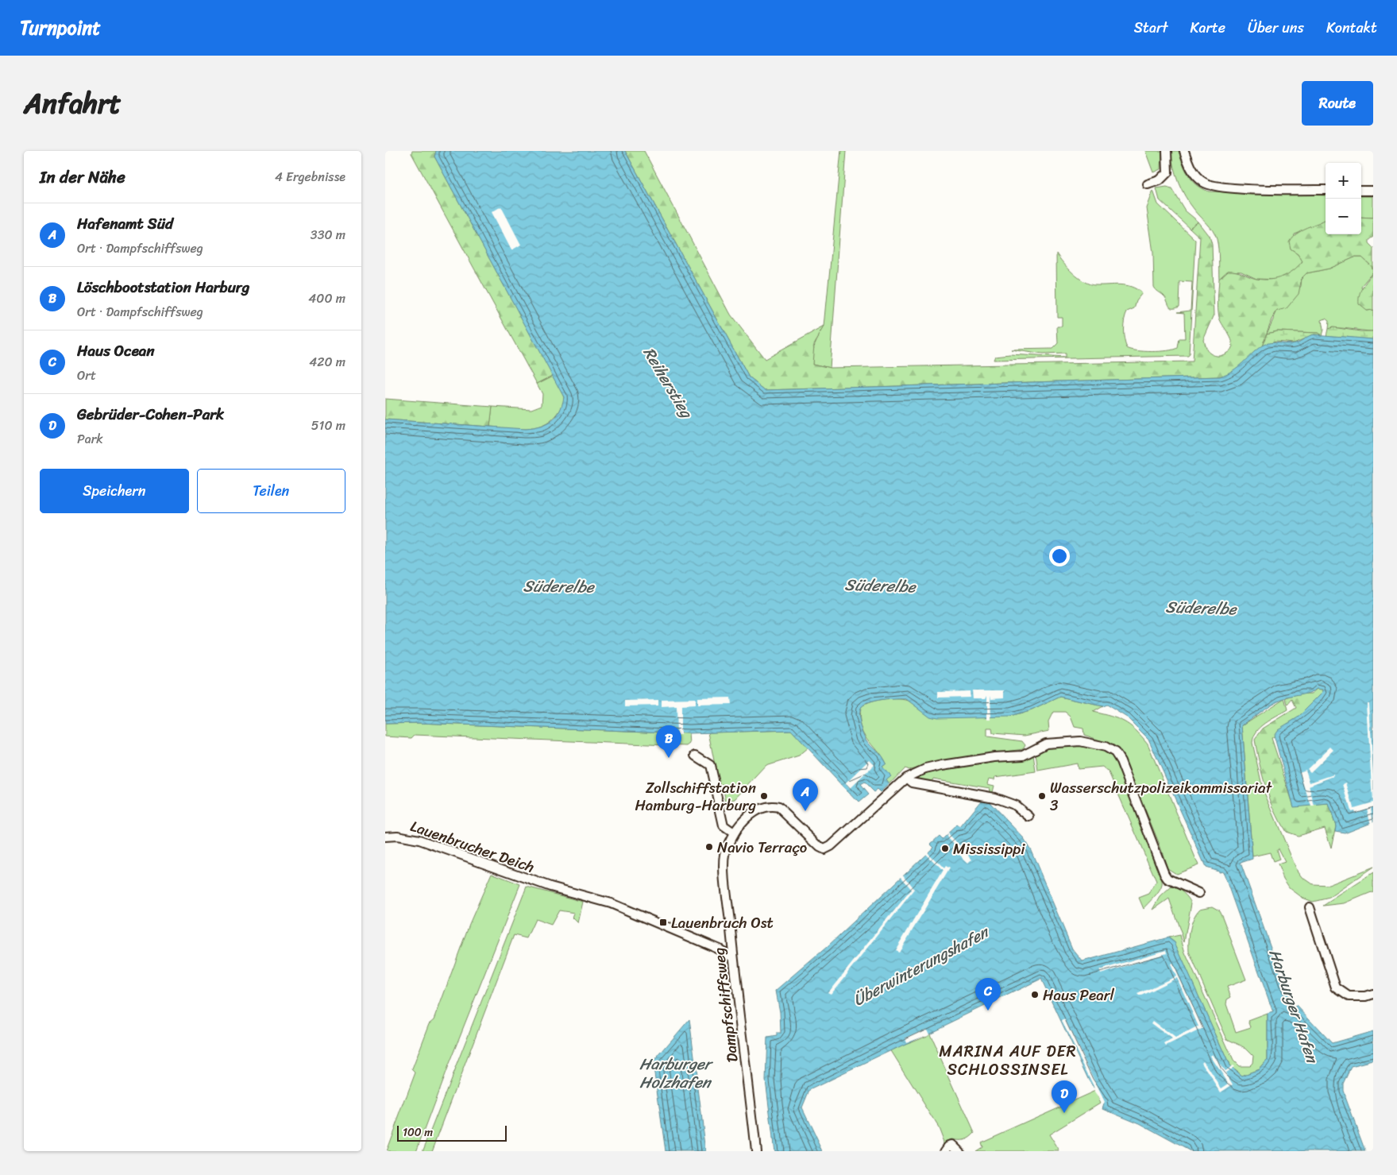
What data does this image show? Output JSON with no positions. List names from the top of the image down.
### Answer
{
  "streets": {
    "street": ["Lauenbrucher Deich", "Dampfschiffsweg"]
  },
  "crossings": [
    ["Lauenbrucher Deich", "Dampfschiffsweg"]
  ],
  "districts": ["MARINA AUF DER SCHLOSSINSEL"],
  "water": [
    "Reiherstieg",
    "Süderelbe",
    "Überwinterungshafen",
    "Harburger Hafen",
    "Harburger Holzhafen"
  ],
  "places": {
    "other": [
      "Zollschiffstation Hamburg-Harburg",
      "Wasserschutzpolizeikommissariat 3",
      "Navio Terraço",
      "Mississippi",
      "Haus Pearl"
    ],
    "transit": ["Lauenbruch Ost"]
  },
  "scale_bar": "100 m",
  "page": {
    "header": "Turnpoint",
    "nav": [
      "Start",
      "Karte",
      "Über uns",
      "Kontakt"
    ],
    "title": "Anfahrt",
    "buttons": [
      "Route",
      ["Speichern", "Teilen"]
    ],
    "heading": ["In der Nähe", "4 Ergebnisse"],
    "map_buttons": ["+", "−"],
    "list": [
      {
        "mark": "A",
        "name": "Hafenamt Süd",
        "note": "Ort · Dampfschiffsweg",
        "value": "330 m"
      },
      {
        "mark": "B",
        "name": "Löschbootstation Harburg",
        "note": "Ort · Dampfschiffsweg",
        "value": "400 m"
      },
      {
        "mark": "C",
        "name": "Haus Ocean",
        "note": "Ort",
        "value": "420 m"
      },
      {
        "mark": "D",
        "name": "Gebrüder-Cohen-Park",
        "note": "Park",
        "value": "510 m"
      }
    ],
    "pins": [
      "B",
      "A",
      "C",
      "D"
    ],
    "scale": "100 m"
  }
}
